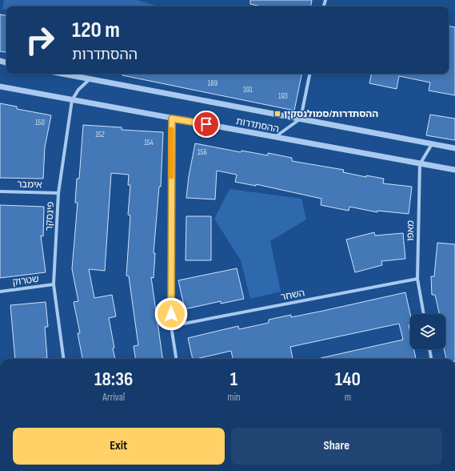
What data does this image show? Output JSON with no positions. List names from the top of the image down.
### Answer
{
  "streets": {
    "street": [
      "ההסתדרות",
      "אימבר",
      "פינסקר",
      "מאפו",
      "שטרוק",
      "השחר"
    ]
  },
  "crossings": [
    ["ההסתדרות", "פינסקר"],
    ["ההסתדרות", "מאפו"],
    ["אימבר", "פינסקר"],
    ["פינסקר", "שטרוק"],
    ["מאפו", "השחר"]
  ],
  "places": {
    "transit": ["ההסתדרות/סמולנסקין"]
  },
  "house_numbers": [
    "189",
    "191",
    "193",
    "150",
    "152",
    "154",
    "156"
  ],
  "page": {
    "turn": ["120 m", "ההסתדרות"],
    "eta": [
      "18:36",
      "Arrival",
      "1",
      "min",
      "140",
      "m"
    ],
    "buttons": ["Exit", "Share"]
  }
}
